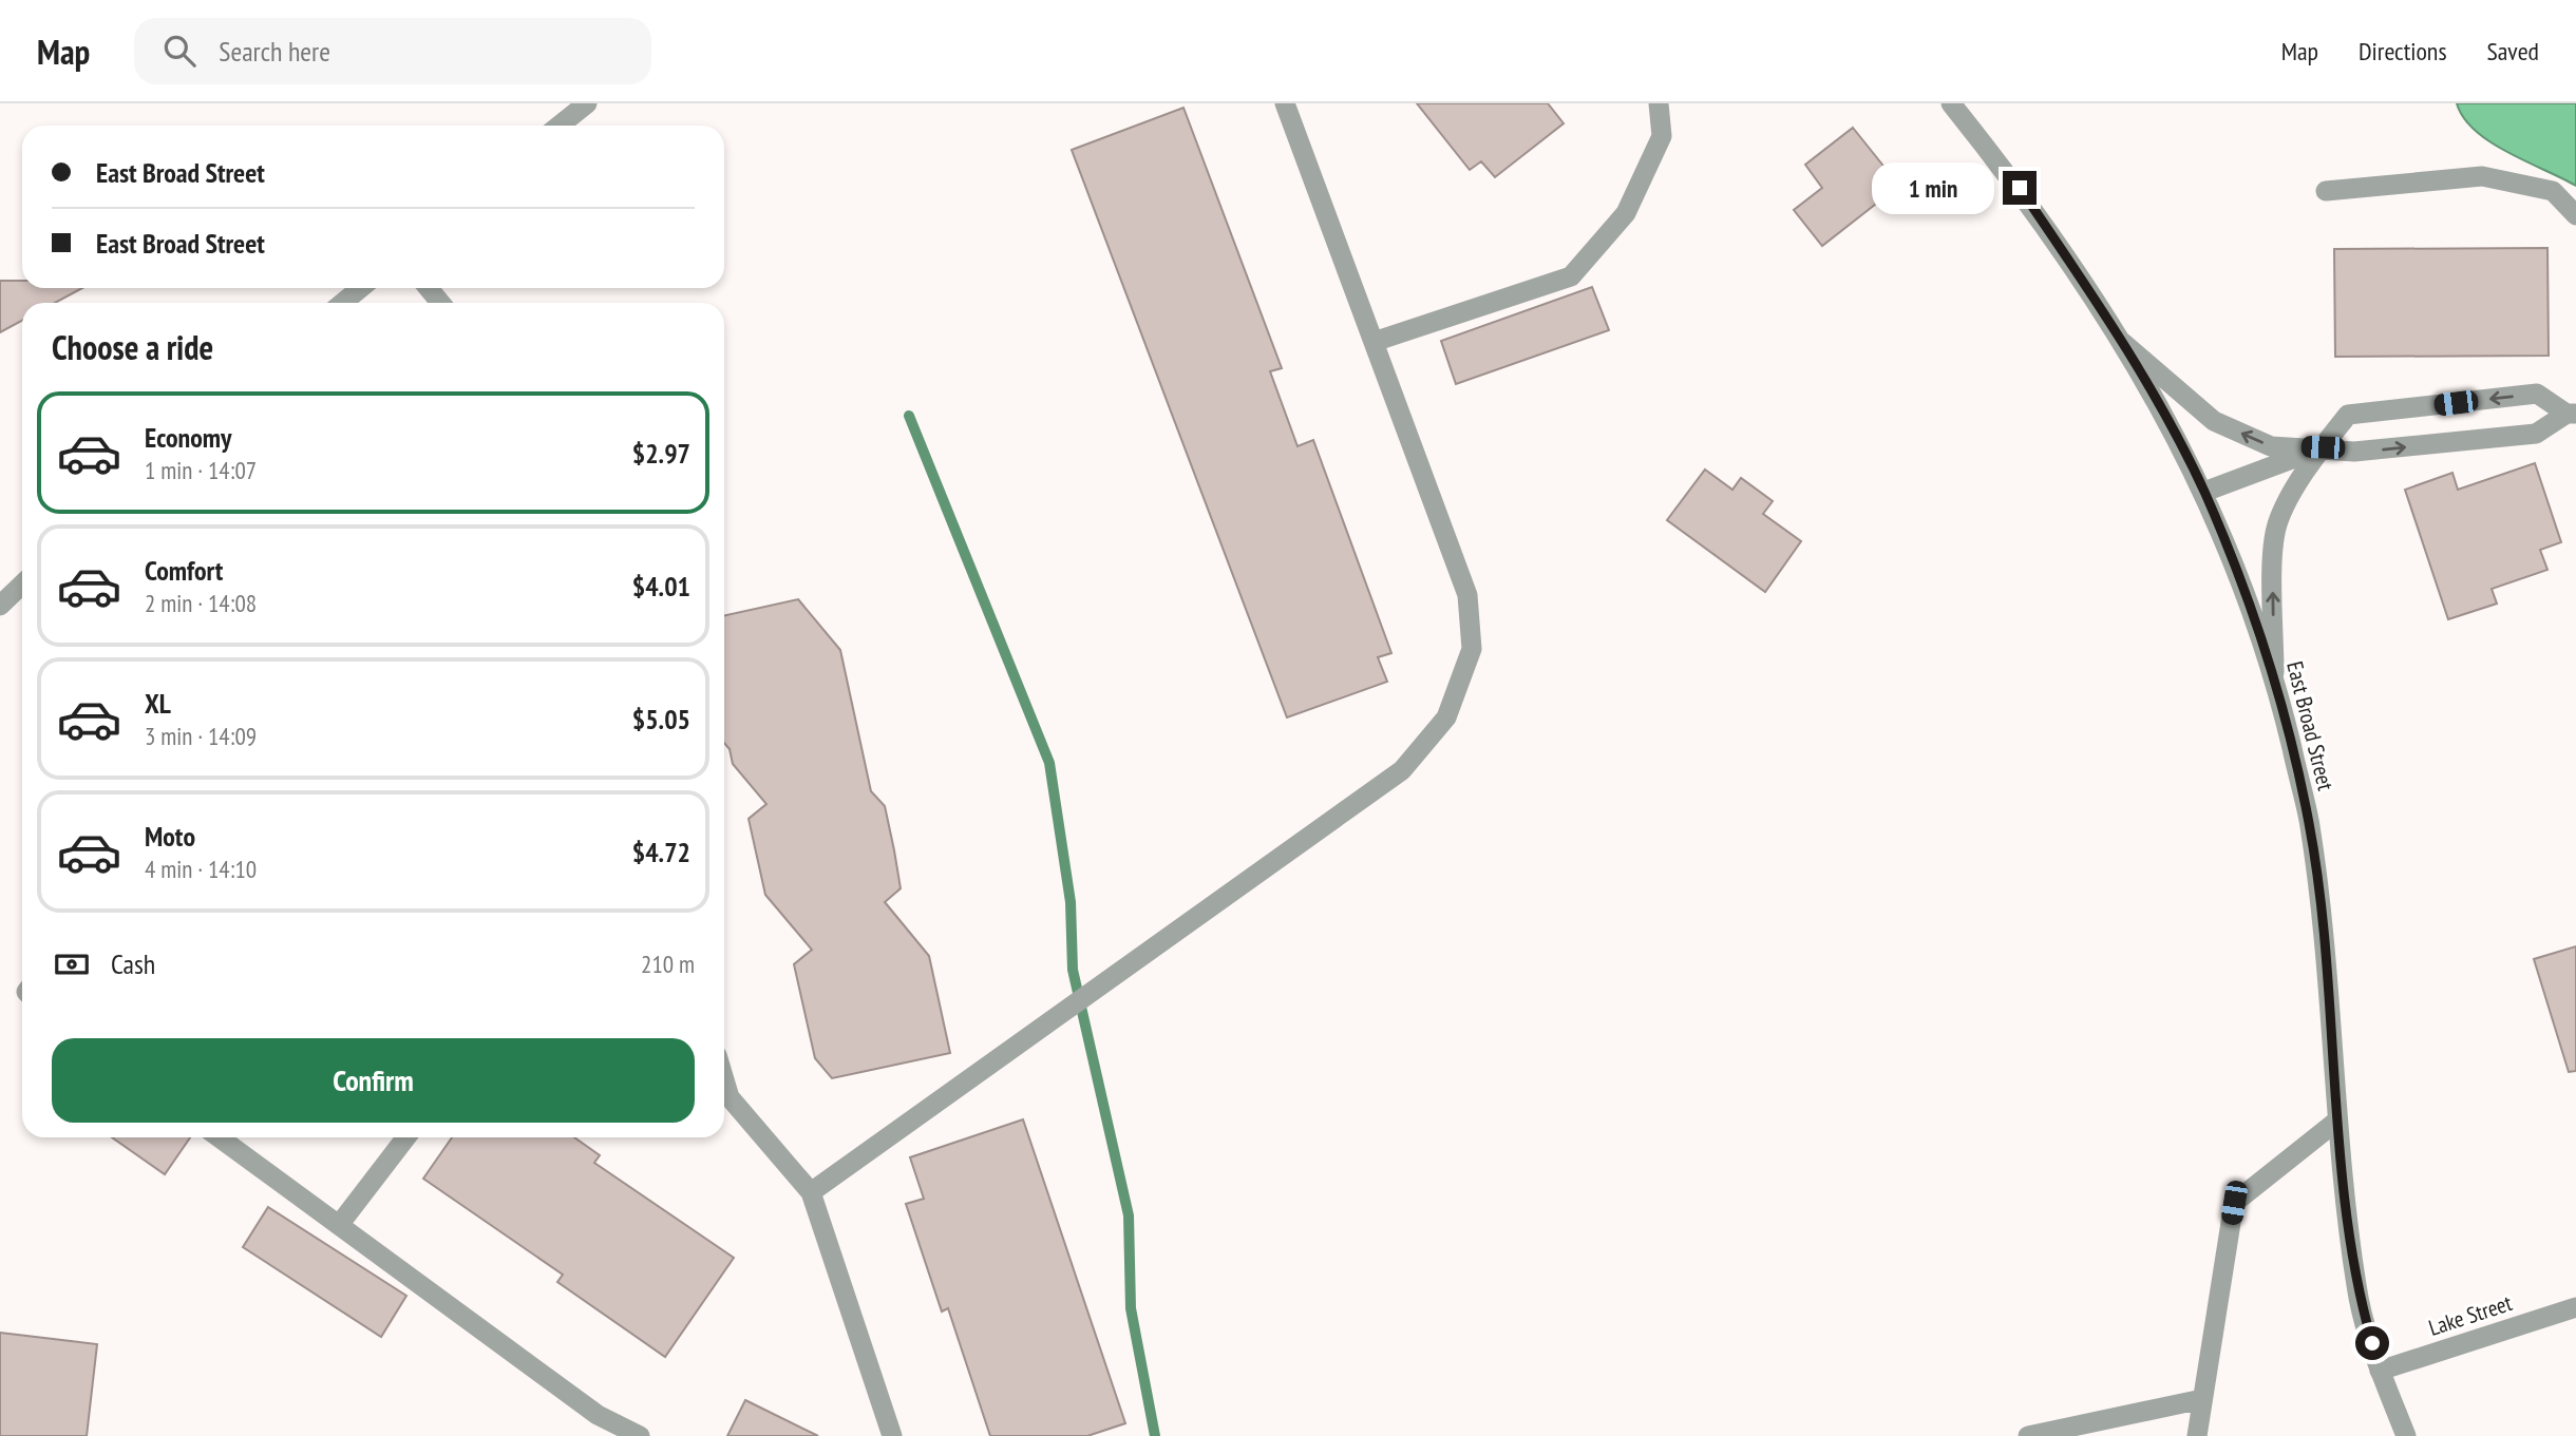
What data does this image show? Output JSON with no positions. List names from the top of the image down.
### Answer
{
  "streets": {
    "street": ["East Broad Street", "Lake Street"]
  },
  "crossings": [
    ["East Broad Street", "Lake Street"]
  ],
  "page": {
    "header": "Map",
    "search": "Search here",
    "nav": ["Map", "Directions", "Saved"],
    "banner": ["East Broad Street", "East Broad Street"],
    "bubble": "1 min",
    "heading": "Choose a ride",
    "list": [
      {
        "name": "Economy",
        "note": "1 min · 14:07",
        "value": "$2.97"
      },
      {
        "name": "Comfort",
        "note": "2 min · 14:08",
        "value": "$4.01"
      },
      {
        "name": "XL",
        "note": "3 min · 14:09",
        "value": "$5.05"
      },
      {
        "name": "Moto",
        "note": "4 min · 14:10",
        "value": "$4.72"
      }
    ],
    "pay": ["Cash", "210 m"],
    "buttons": "Confirm"
  }
}
